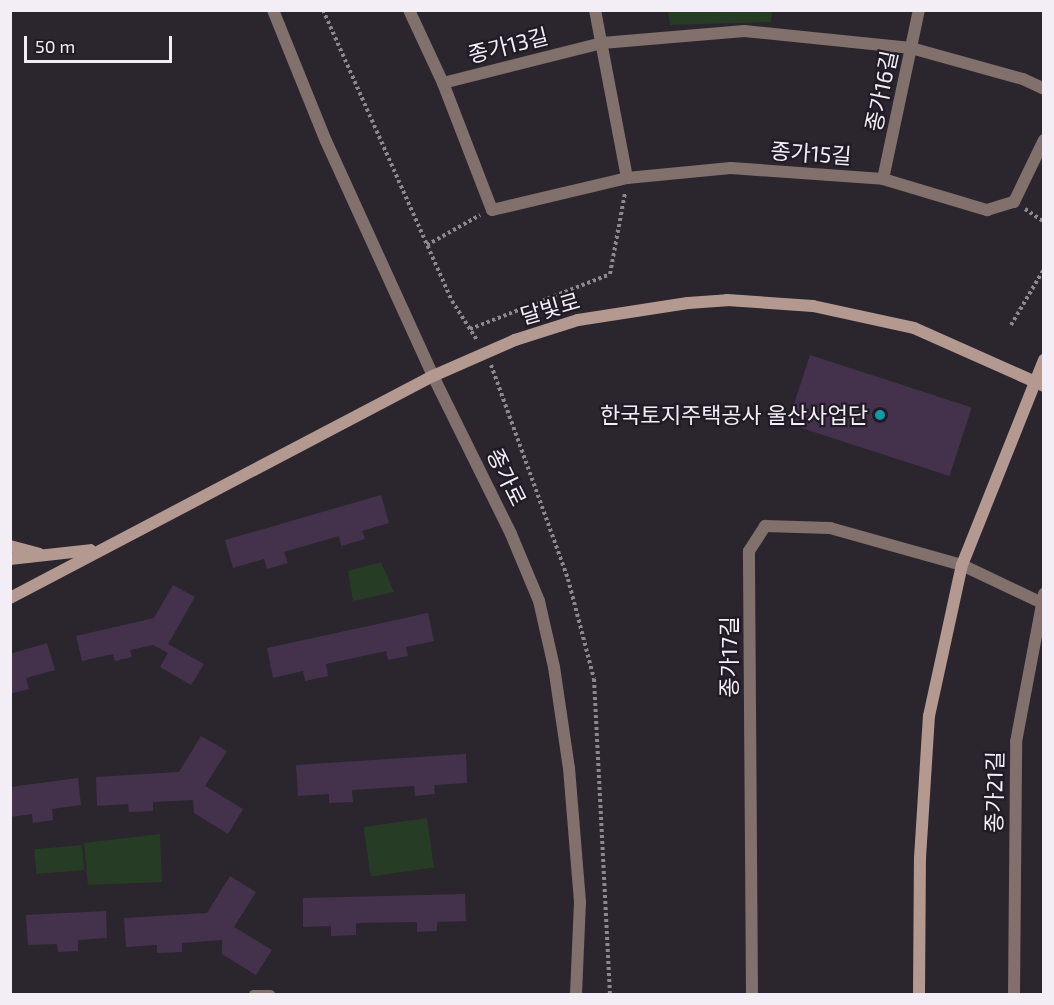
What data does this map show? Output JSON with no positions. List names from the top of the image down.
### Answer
{
  "streets": {
    "main road": ["달빛로"],
    "street": [
      "종가13길",
      "종가16길",
      "종가15길",
      "종가로",
      "종가17길",
      "종가21길"
    ]
  },
  "crossings": [
    ["종가13길", "종가16길"],
    ["종가16길", "종가15길"],
    ["달빛로", "종가로"]
  ],
  "places": ["한국토지주택공사 울산사업단"],
  "scale_bar": "50 m"
}
